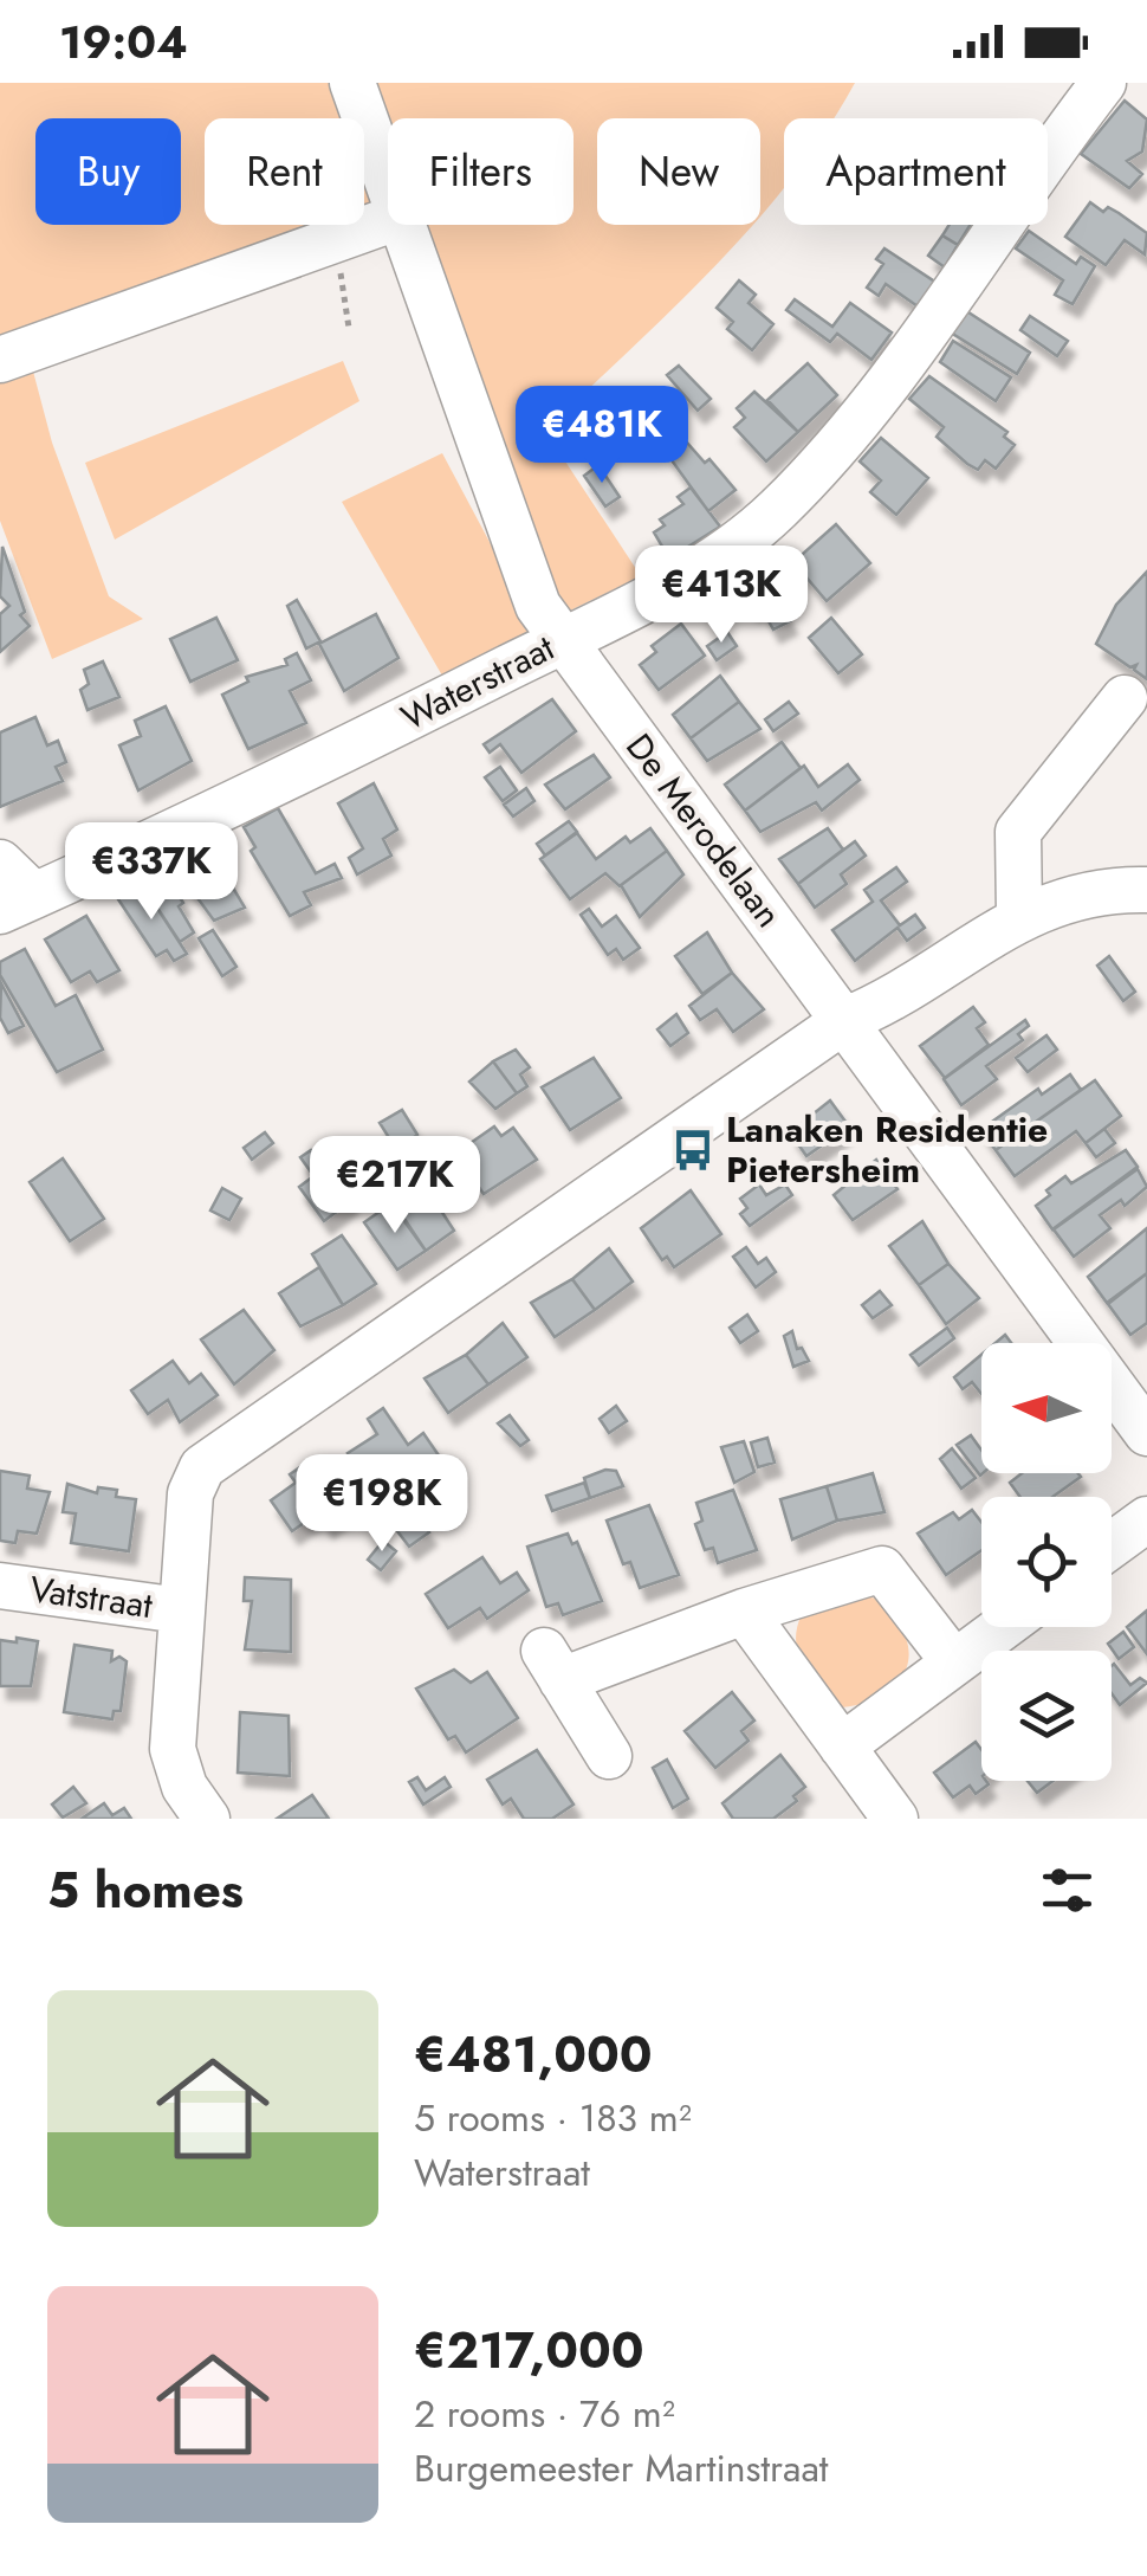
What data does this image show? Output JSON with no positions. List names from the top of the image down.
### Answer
{
  "streets": {
    "street": ["Waterstraat", "De Merodelaan", "Vatstraat"]
  },
  "crossings": [
    ["Waterstraat", "De Merodelaan"]
  ],
  "places": {
    "bus stop": ["Lanaken Residentie Pietersheim"]
  },
  "north": "left",
  "page": {
    "status": "19:04",
    "chip": [
      "Buy",
      "Rent",
      "Filters",
      "New",
      "Apartment"
    ],
    "price": [
      "€481K",
      "€413K",
      "€337K",
      "€217K",
      "€198K"
    ],
    "heading": "5 homes",
    "list": [
      {
        "name": "€481,000",
        "note": "5 rooms · 183 m² · Waterstraat"
      },
      {
        "name": "€217,000",
        "note": "2 rooms · 76 m² · Burgemeester Martinstraat"
      }
    ]
  }
}
